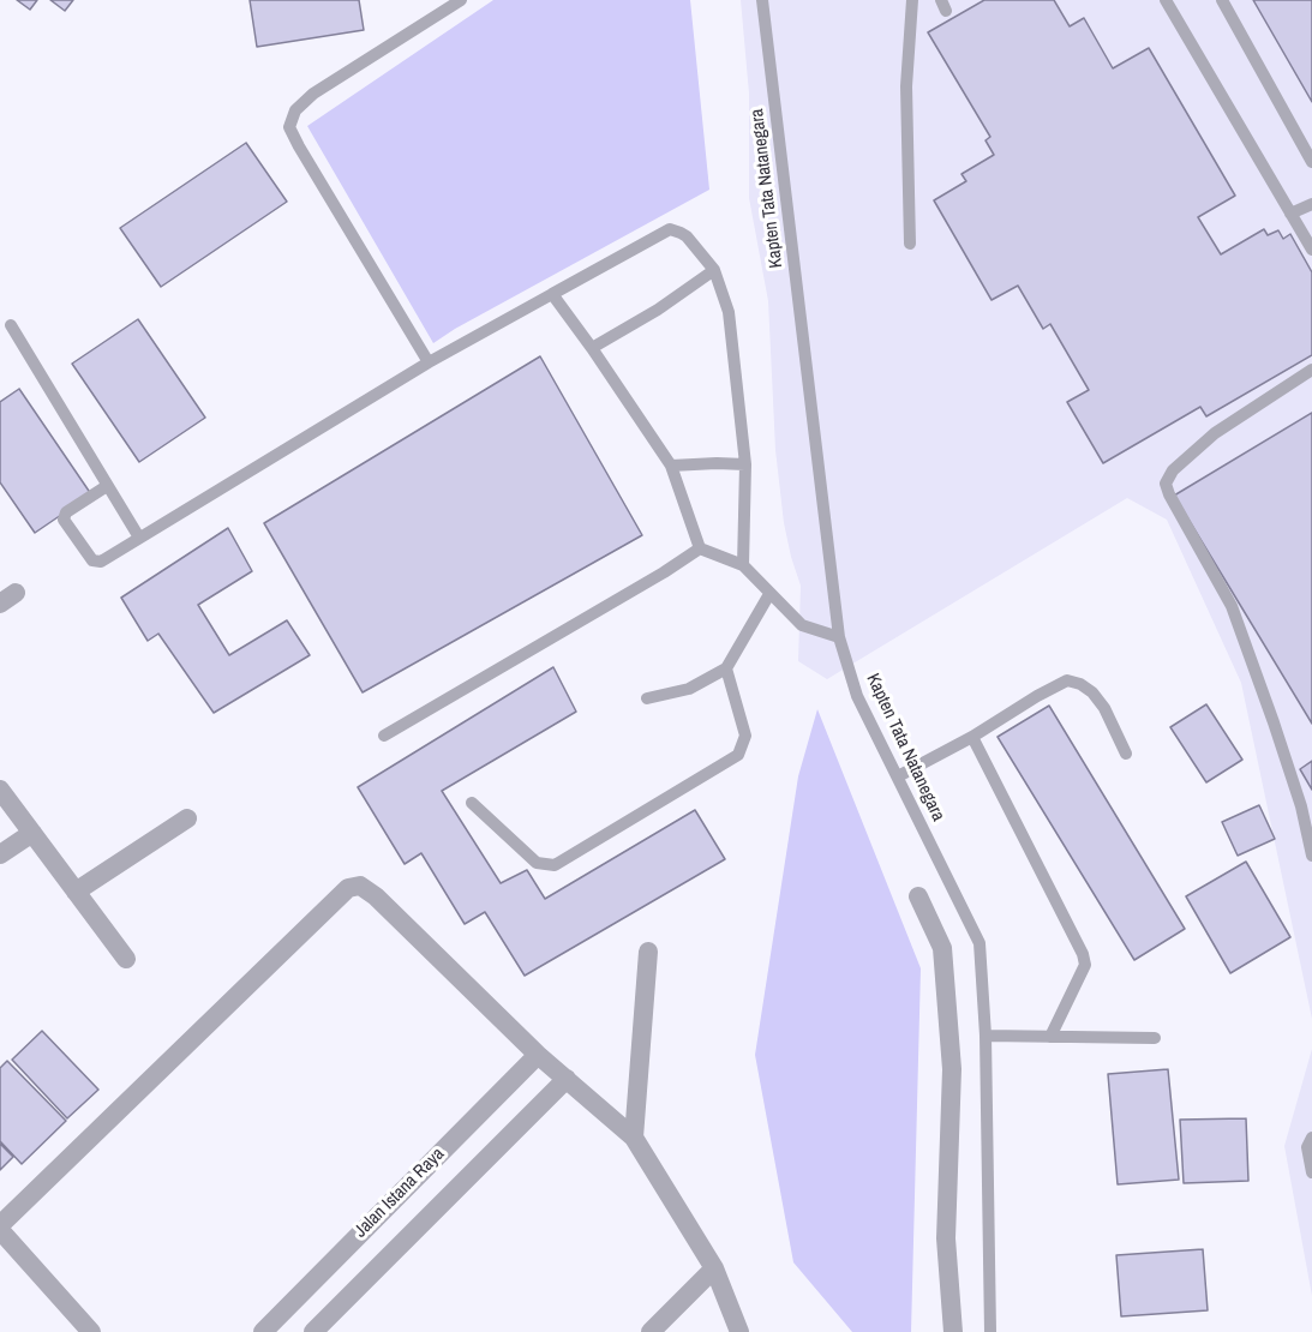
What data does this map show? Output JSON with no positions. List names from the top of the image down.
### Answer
{
  "streets": {
    "street": ["Jalan Istana Raya"],
    "lane": ["Kapten Tata Natanegara"]
  }
}
